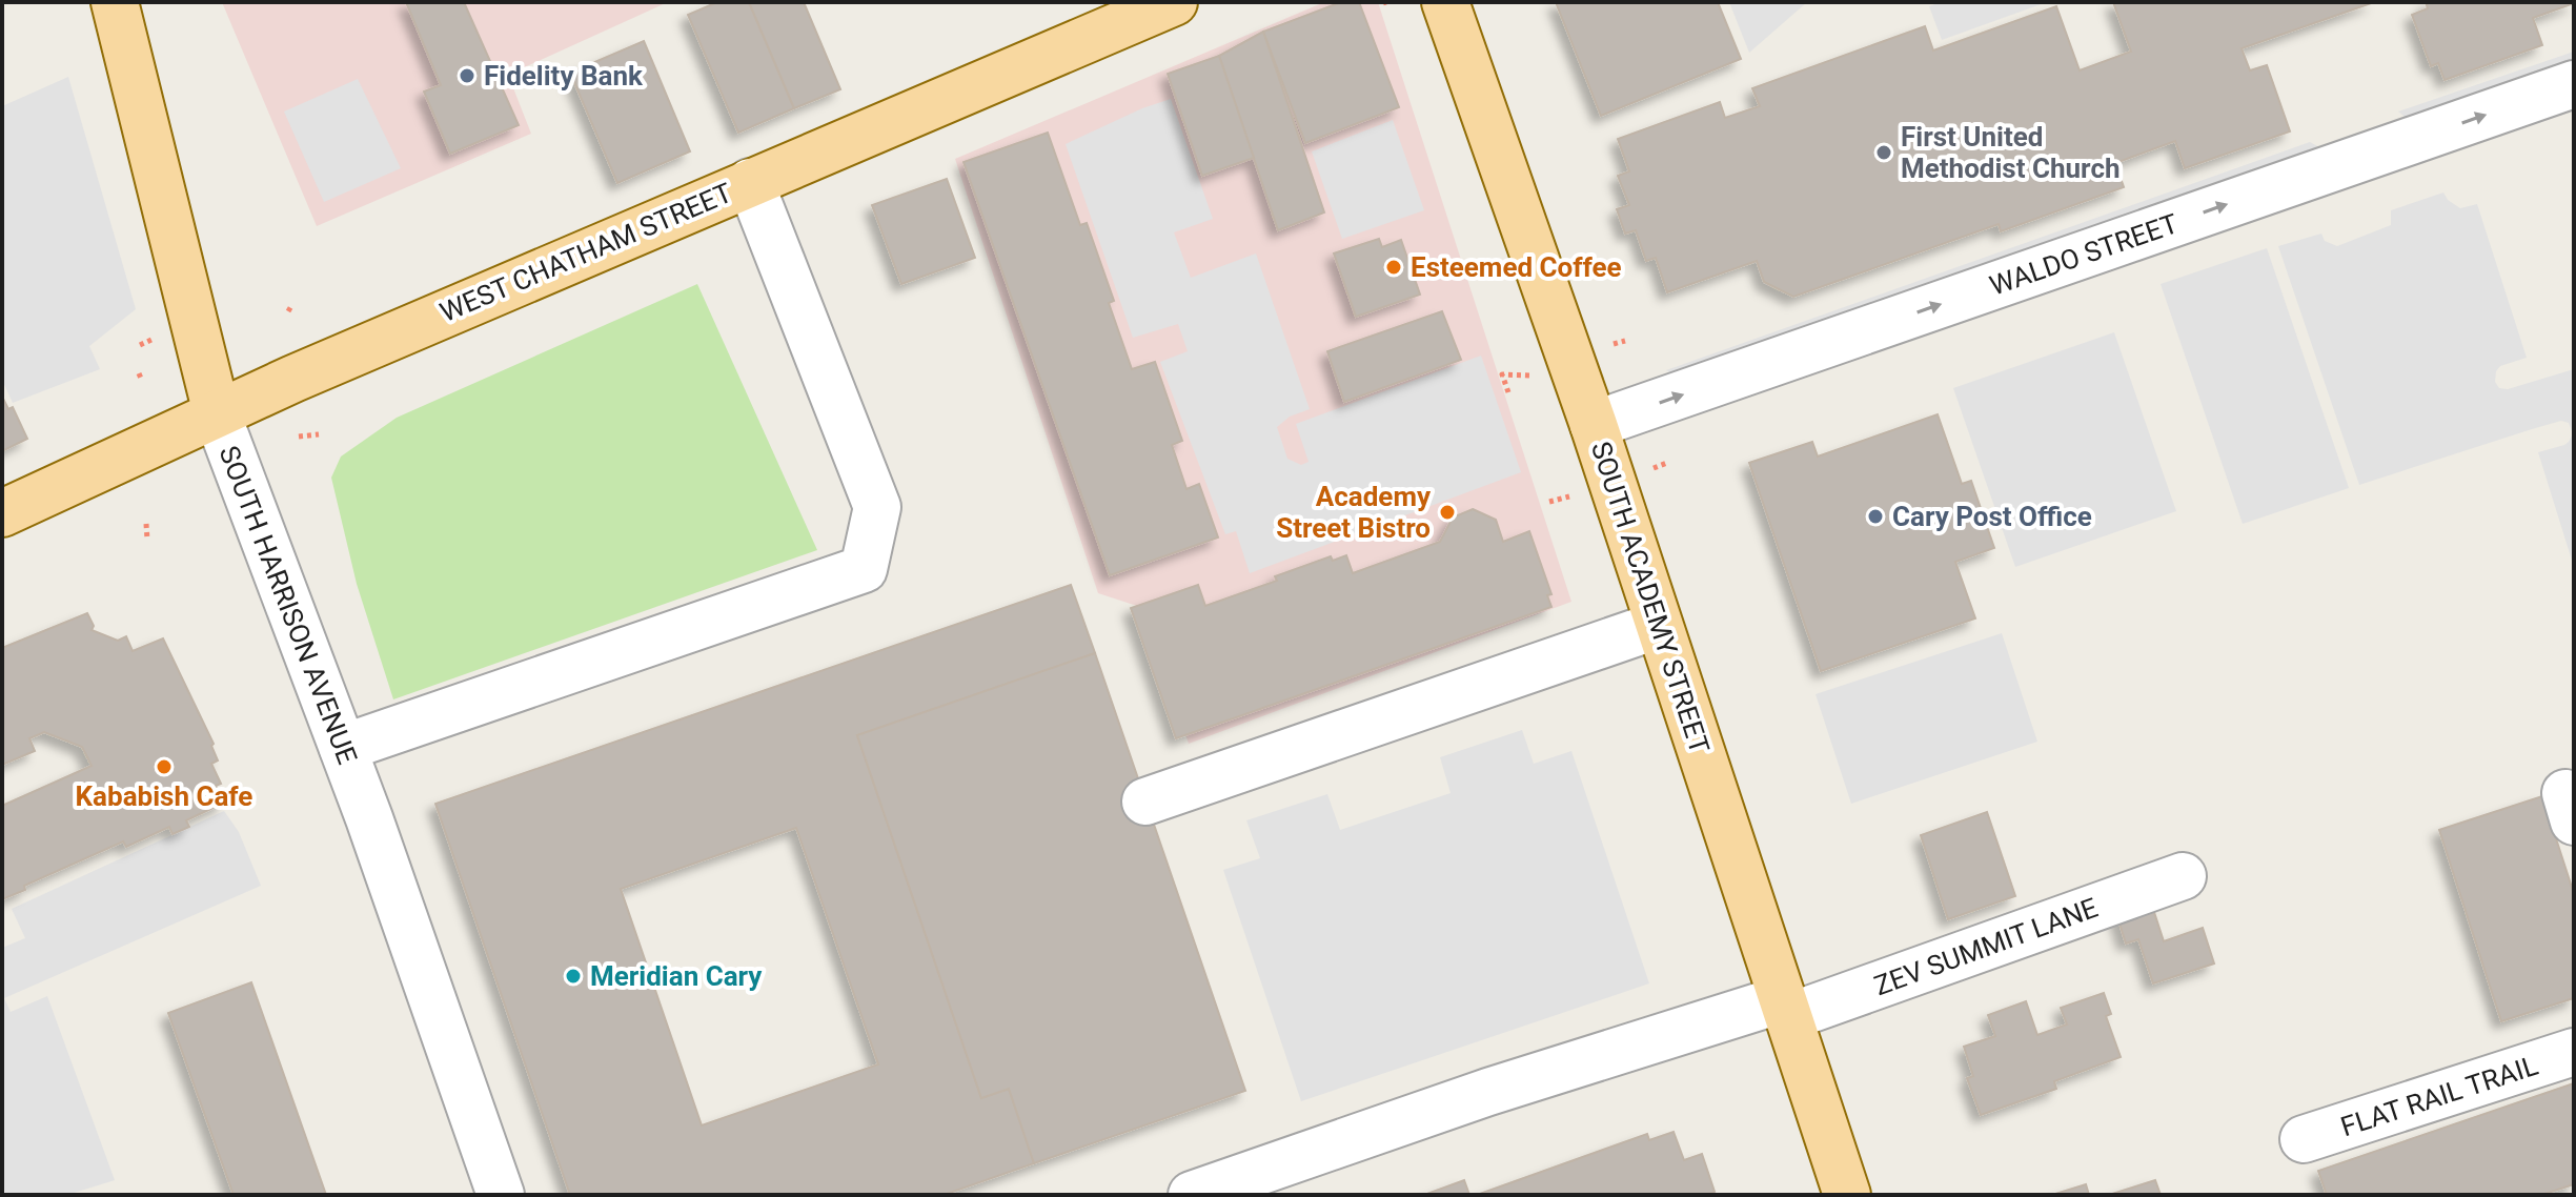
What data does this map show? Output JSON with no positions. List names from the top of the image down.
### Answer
{
  "streets": {
    "main road": ["WEST CHATHAM STREET", "SOUTH ACADEMY STREET", "SOUTH HARRISON AVENUE"],
    "street": ["WALDO STREET", "ZEV SUMMIT LANE", "FLAT RAIL TRAIL"]
  },
  "crossings": [
    ["WEST CHATHAM STREET", "SOUTH HARRISON AVENUE"],
    ["WALDO STREET", "SOUTH ACADEMY STREET"],
    ["SOUTH ACADEMY STREET", "ZEV SUMMIT LANE"]
  ],
  "one_way": ["WALDO STREET"],
  "places": [
    "Fidelity Bank",
    "First United Methodist Church",
    "Esteemed Coffee",
    "Academy Street Bistro",
    "Cary Post Office",
    "Kababish Cafe",
    "Meridian Cary"
  ]
}
